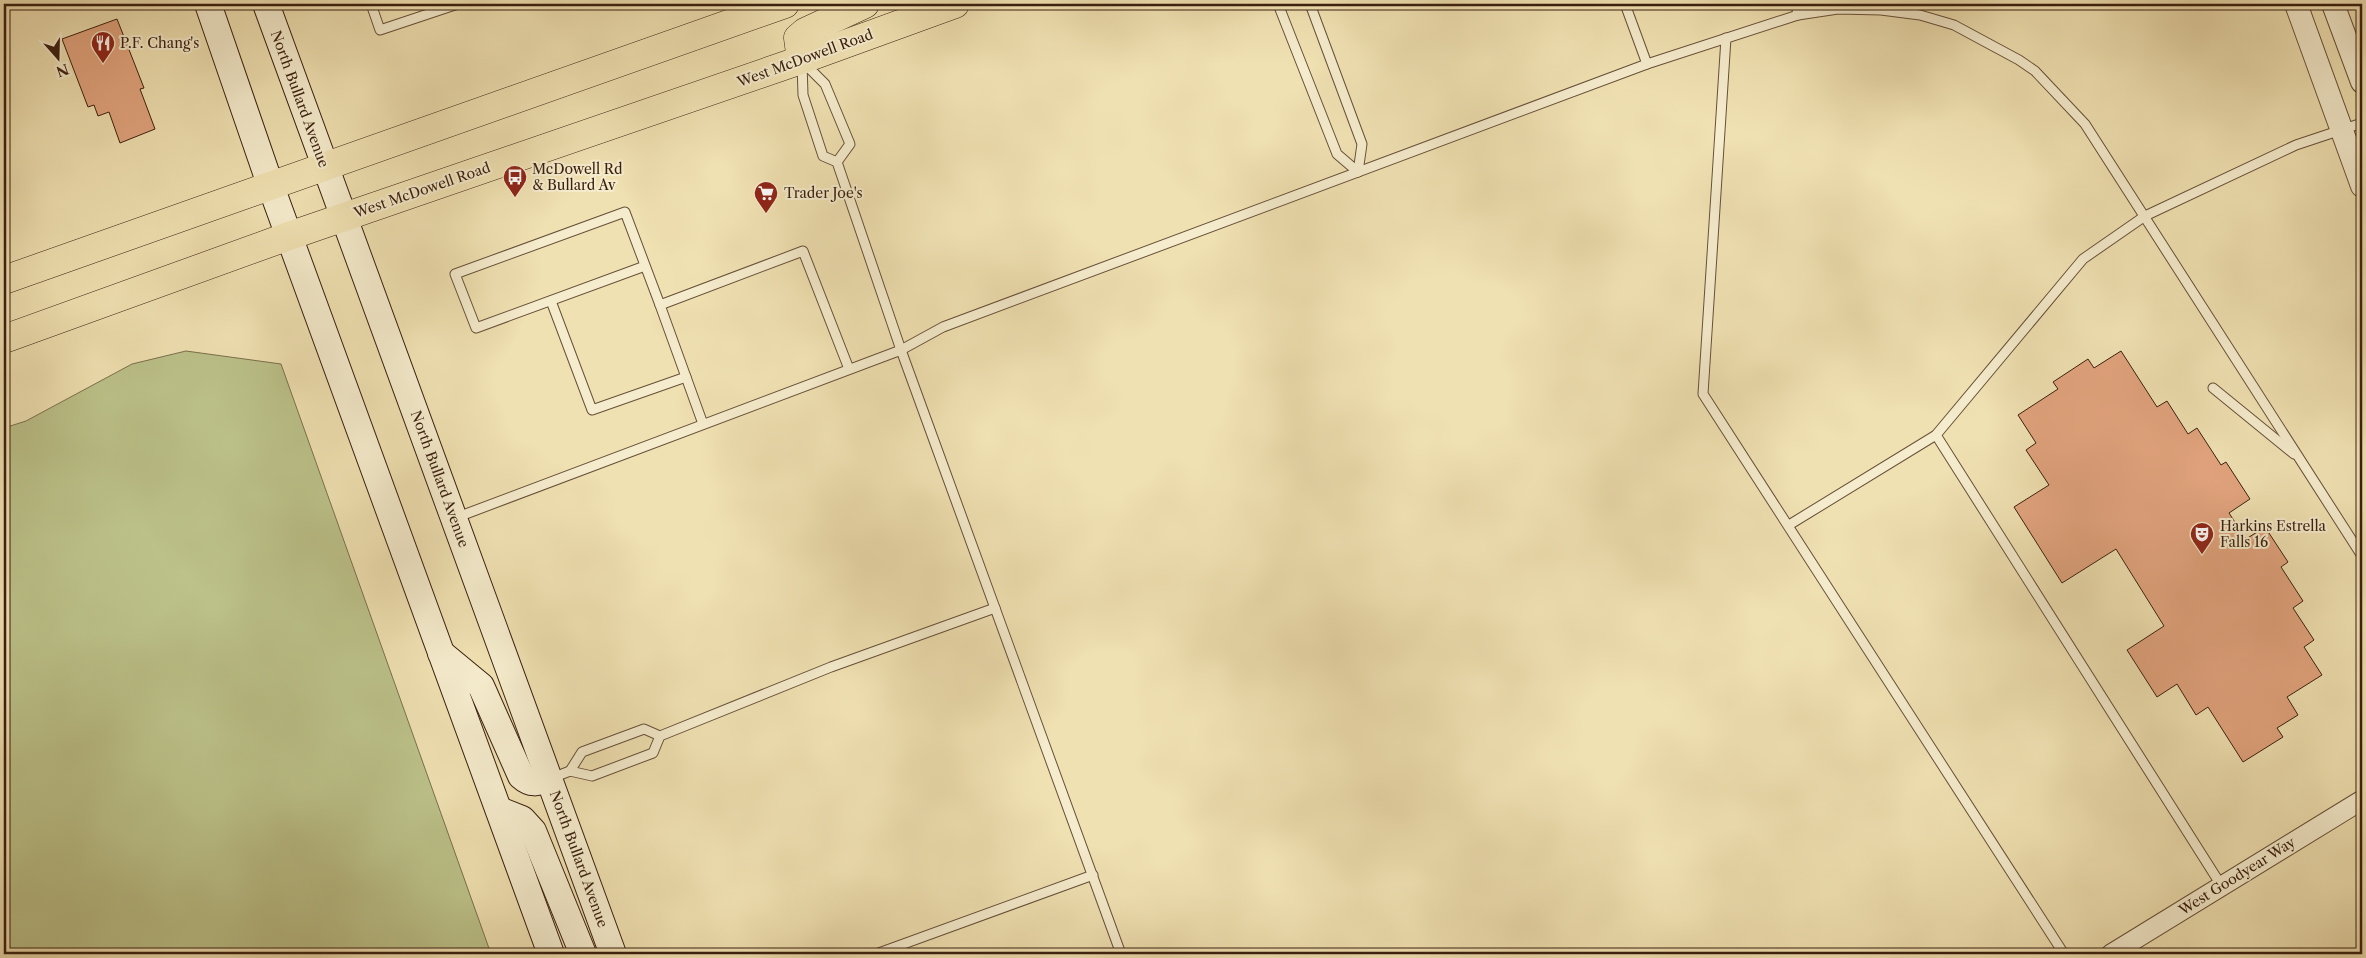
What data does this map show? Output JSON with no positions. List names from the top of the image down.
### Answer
{
  "streets": {
    "main road": ["West McDowell Road", "North Bullard Avenue"],
    "street": ["West Goodyear Way"]
  },
  "crossings": [
    ["West McDowell Road", "North Bullard Avenue"]
  ],
  "places": {
    "restaurant": ["P.F. Chang's"],
    "bus stop": ["McDowell Rd & Bullard Av"],
    "supermarket": ["Trader Joe's"],
    "theatre": ["Harkins Estrella Falls 16"]
  },
  "north": "bottom"
}
